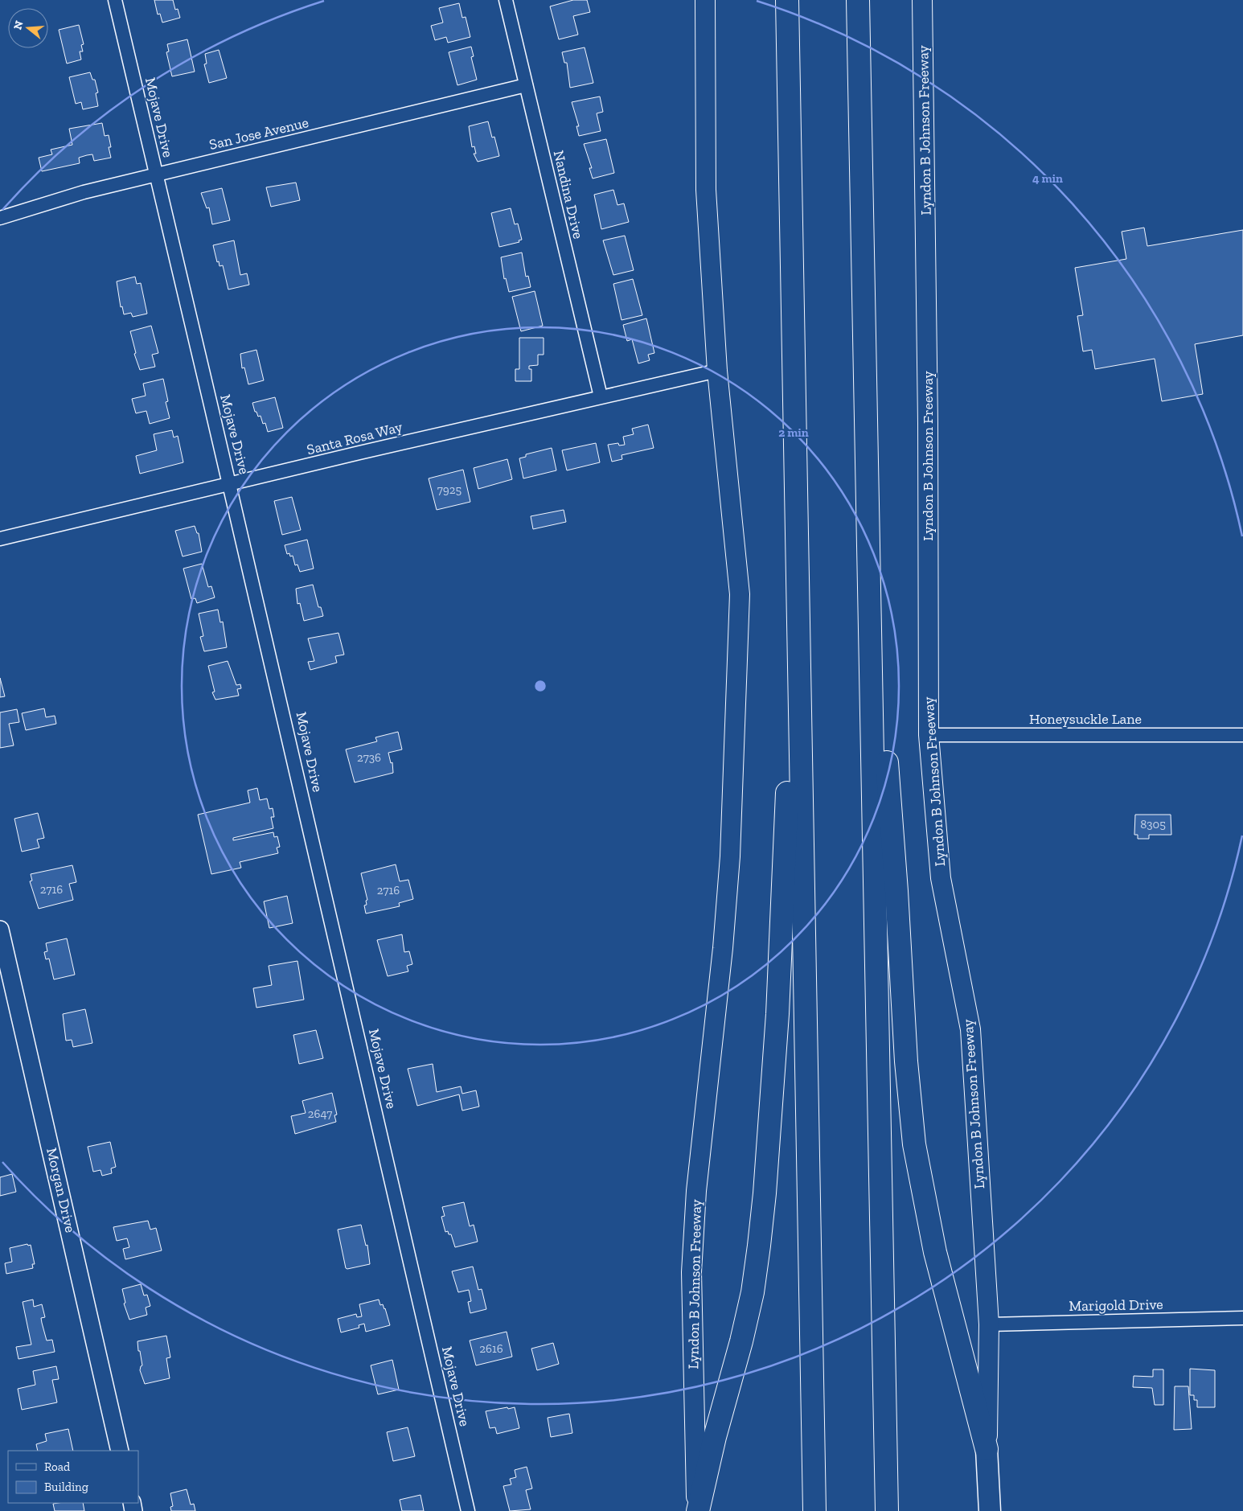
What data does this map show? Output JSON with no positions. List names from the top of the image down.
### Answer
{
  "streets": {
    "main road": ["Lyndon B Johnson Freeway"],
    "street": [
      "Mojave Drive",
      "San Jose Avenue",
      "Nandina Drive",
      "Santa Rosa Way",
      "Honeysuckle Lane",
      "Morgan Drive",
      "Marigold Drive"
    ]
  },
  "crossings": [
    ["Mojave Drive", "San Jose Avenue"],
    ["Mojave Drive", "Santa Rosa Way"],
    ["Lyndon B Johnson Freeway", "Santa Rosa Way"],
    ["Lyndon B Johnson Freeway", "Honeysuckle Lane"],
    ["Lyndon B Johnson Freeway", "Marigold Drive"],
    ["San Jose Avenue", "Nandina Drive"],
    ["Nandina Drive", "Santa Rosa Way"]
  ],
  "house_numbers": [
    "7925",
    "2736",
    "8305",
    "2716",
    "2716",
    "2647",
    "2616"
  ],
  "legend": ["Road", "Building"],
  "north": "left",
  "rings": ["4 min", "2 min"]
}
